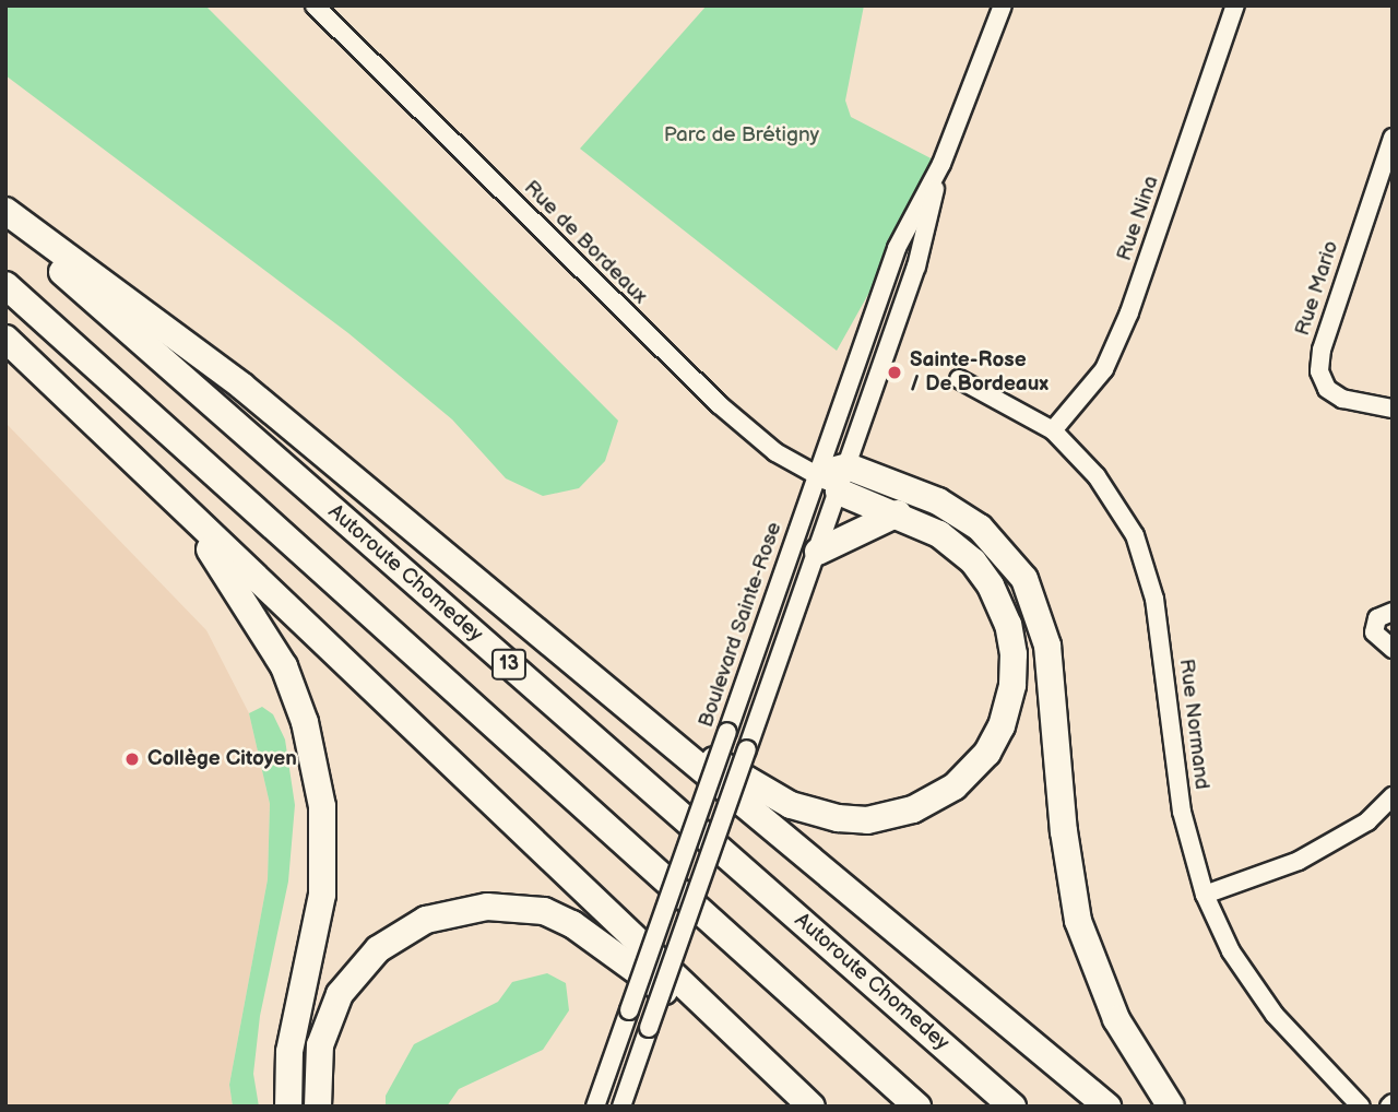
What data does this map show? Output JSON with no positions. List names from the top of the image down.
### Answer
{
  "streets": {
    "highway": ["Autoroute Chomedey", "13"],
    "street": [
      "Rue Nina",
      "Rue de Bordeaux",
      "Rue Mario",
      "Boulevard Sainte-Rose",
      "Rue Normand"
    ]
  },
  "crossings": [
    ["Rue Nina", "Rue Normand"],
    ["Rue de Bordeaux", "Boulevard Sainte-Rose"]
  ],
  "parks": ["Parc de Brétigny"],
  "places": ["Sainte-Rose / De Bordeaux", "Collège Citoyen"]
}
